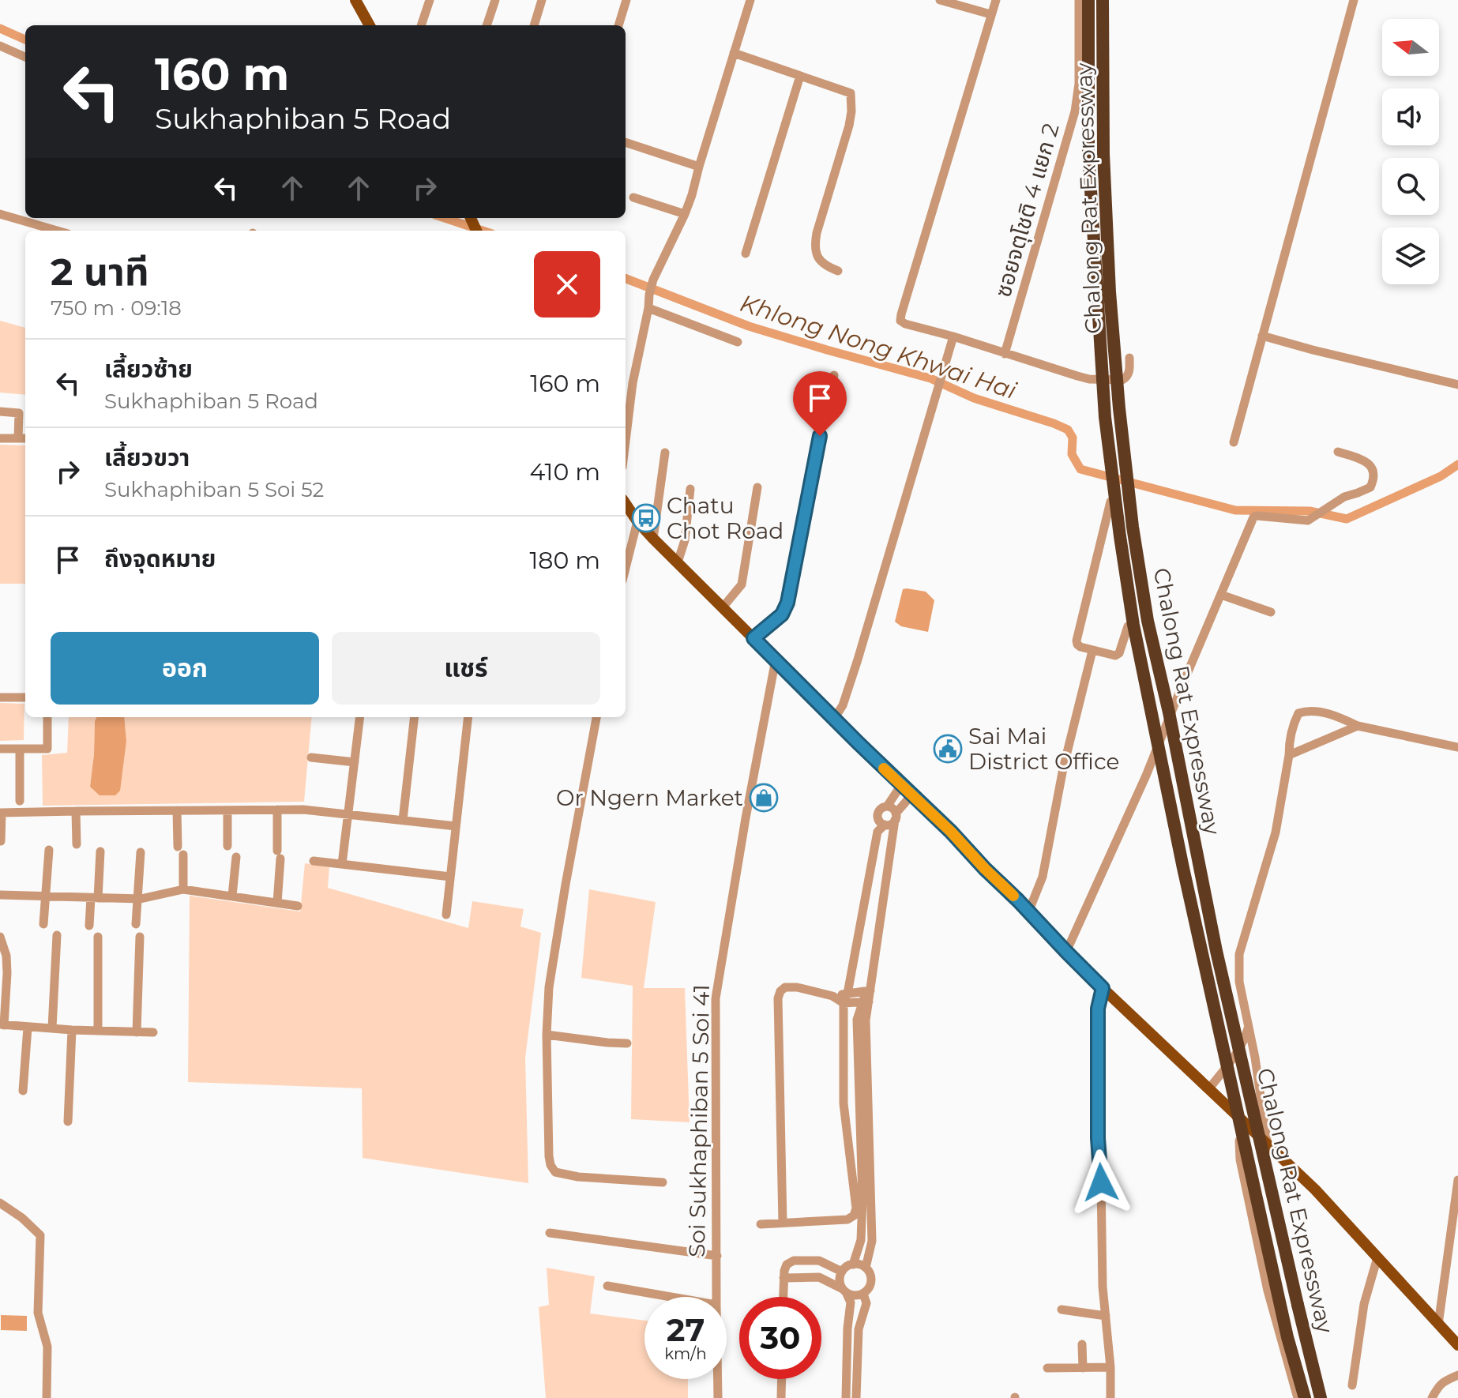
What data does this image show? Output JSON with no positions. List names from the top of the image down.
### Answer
{
  "streets": {
    "highway": ["Chalong Rat Expressway"],
    "street": ["ซอยจตุโชติ 4 แยก 2", "Soi Sukhaphiban 5 Soi 41"]
  },
  "water": ["Khlong Nong Khwai Hai"],
  "places": {
    "bus stop": ["Chatu Chot Road"],
    "public building": ["Sai Mai District Office"],
    "shop": ["Or Ngern Market"]
  },
  "north": "left",
  "page": {
    "turn": ["160 m", "Sukhaphiban 5 Road"],
    "heading": ["2 นาที", "750 m · 09:18"],
    "list": [
      {
        "name": "เลี้ยวซ้าย",
        "note": "Sukhaphiban 5 Road",
        "value": "160 m"
      },
      {
        "name": "เลี้ยวขวา",
        "note": "Sukhaphiban 5 Soi 52",
        "value": "410 m"
      },
      {
        "name": "ถึงจุดหมาย",
        "value": "180 m"
      }
    ],
    "buttons": ["ออก", "แชร์"],
    "speed": "27 km/h",
    "limit": "30"
  }
}
